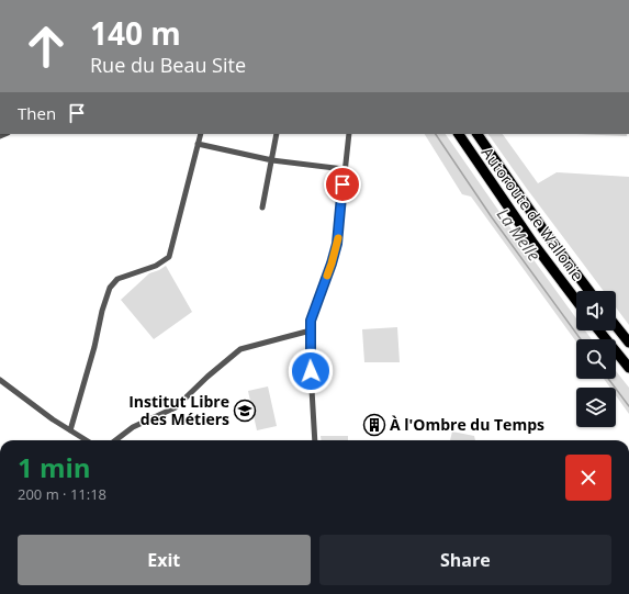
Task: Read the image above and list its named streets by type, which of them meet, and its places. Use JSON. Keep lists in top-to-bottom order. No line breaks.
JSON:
{"streets":{"highway":["Autoroute de Wallonie"]},"water":["La Melle"],"places":{"school or university":["Institut Libre des Métiers"],"building":["À l'Ombre du Temps"]},"page":{"turn":["140 m","Rue du Beau Site"],"then":"Then","heading":["1 min","200 m · 11:18"],"buttons":["Exit","Share"]}}
